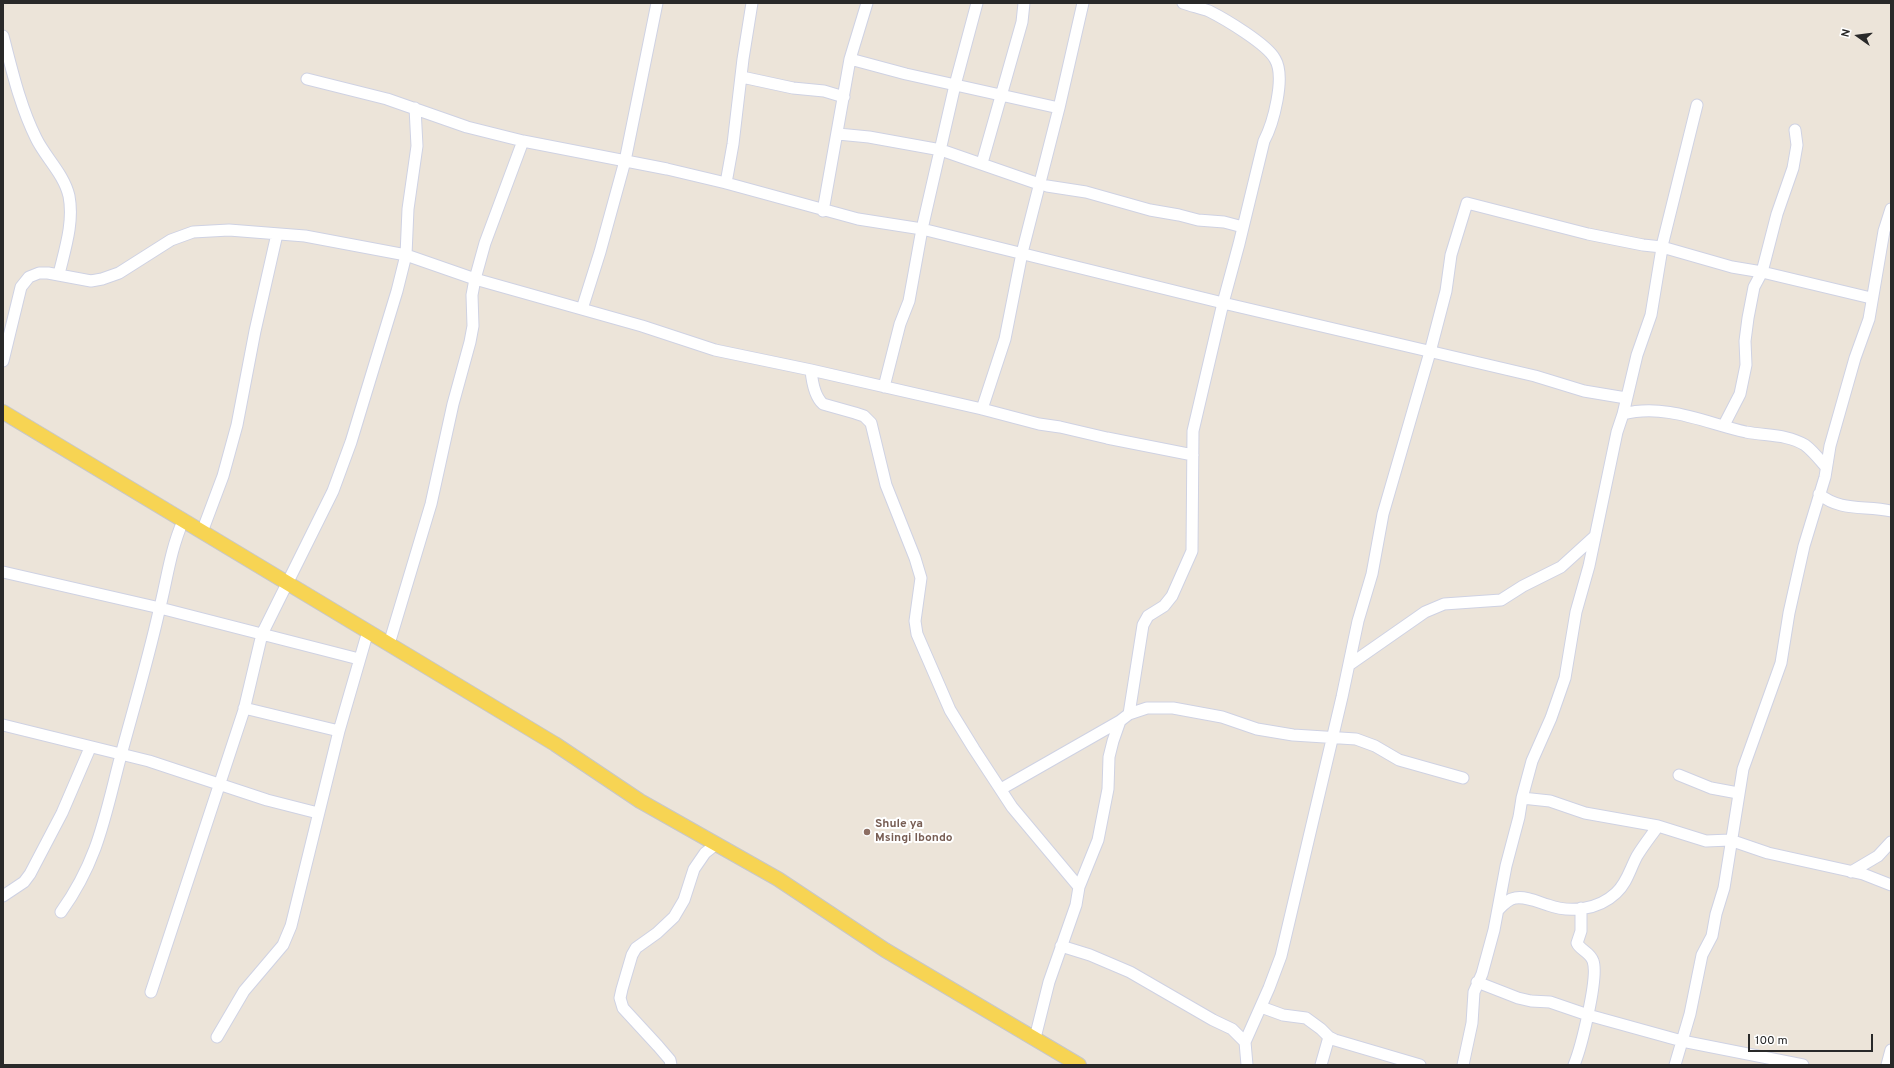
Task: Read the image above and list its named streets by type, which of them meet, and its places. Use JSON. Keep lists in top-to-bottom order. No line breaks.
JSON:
{"places":["Shule ya Msingi Ibondo"],"scale_bar":"100 m","north":"left"}
